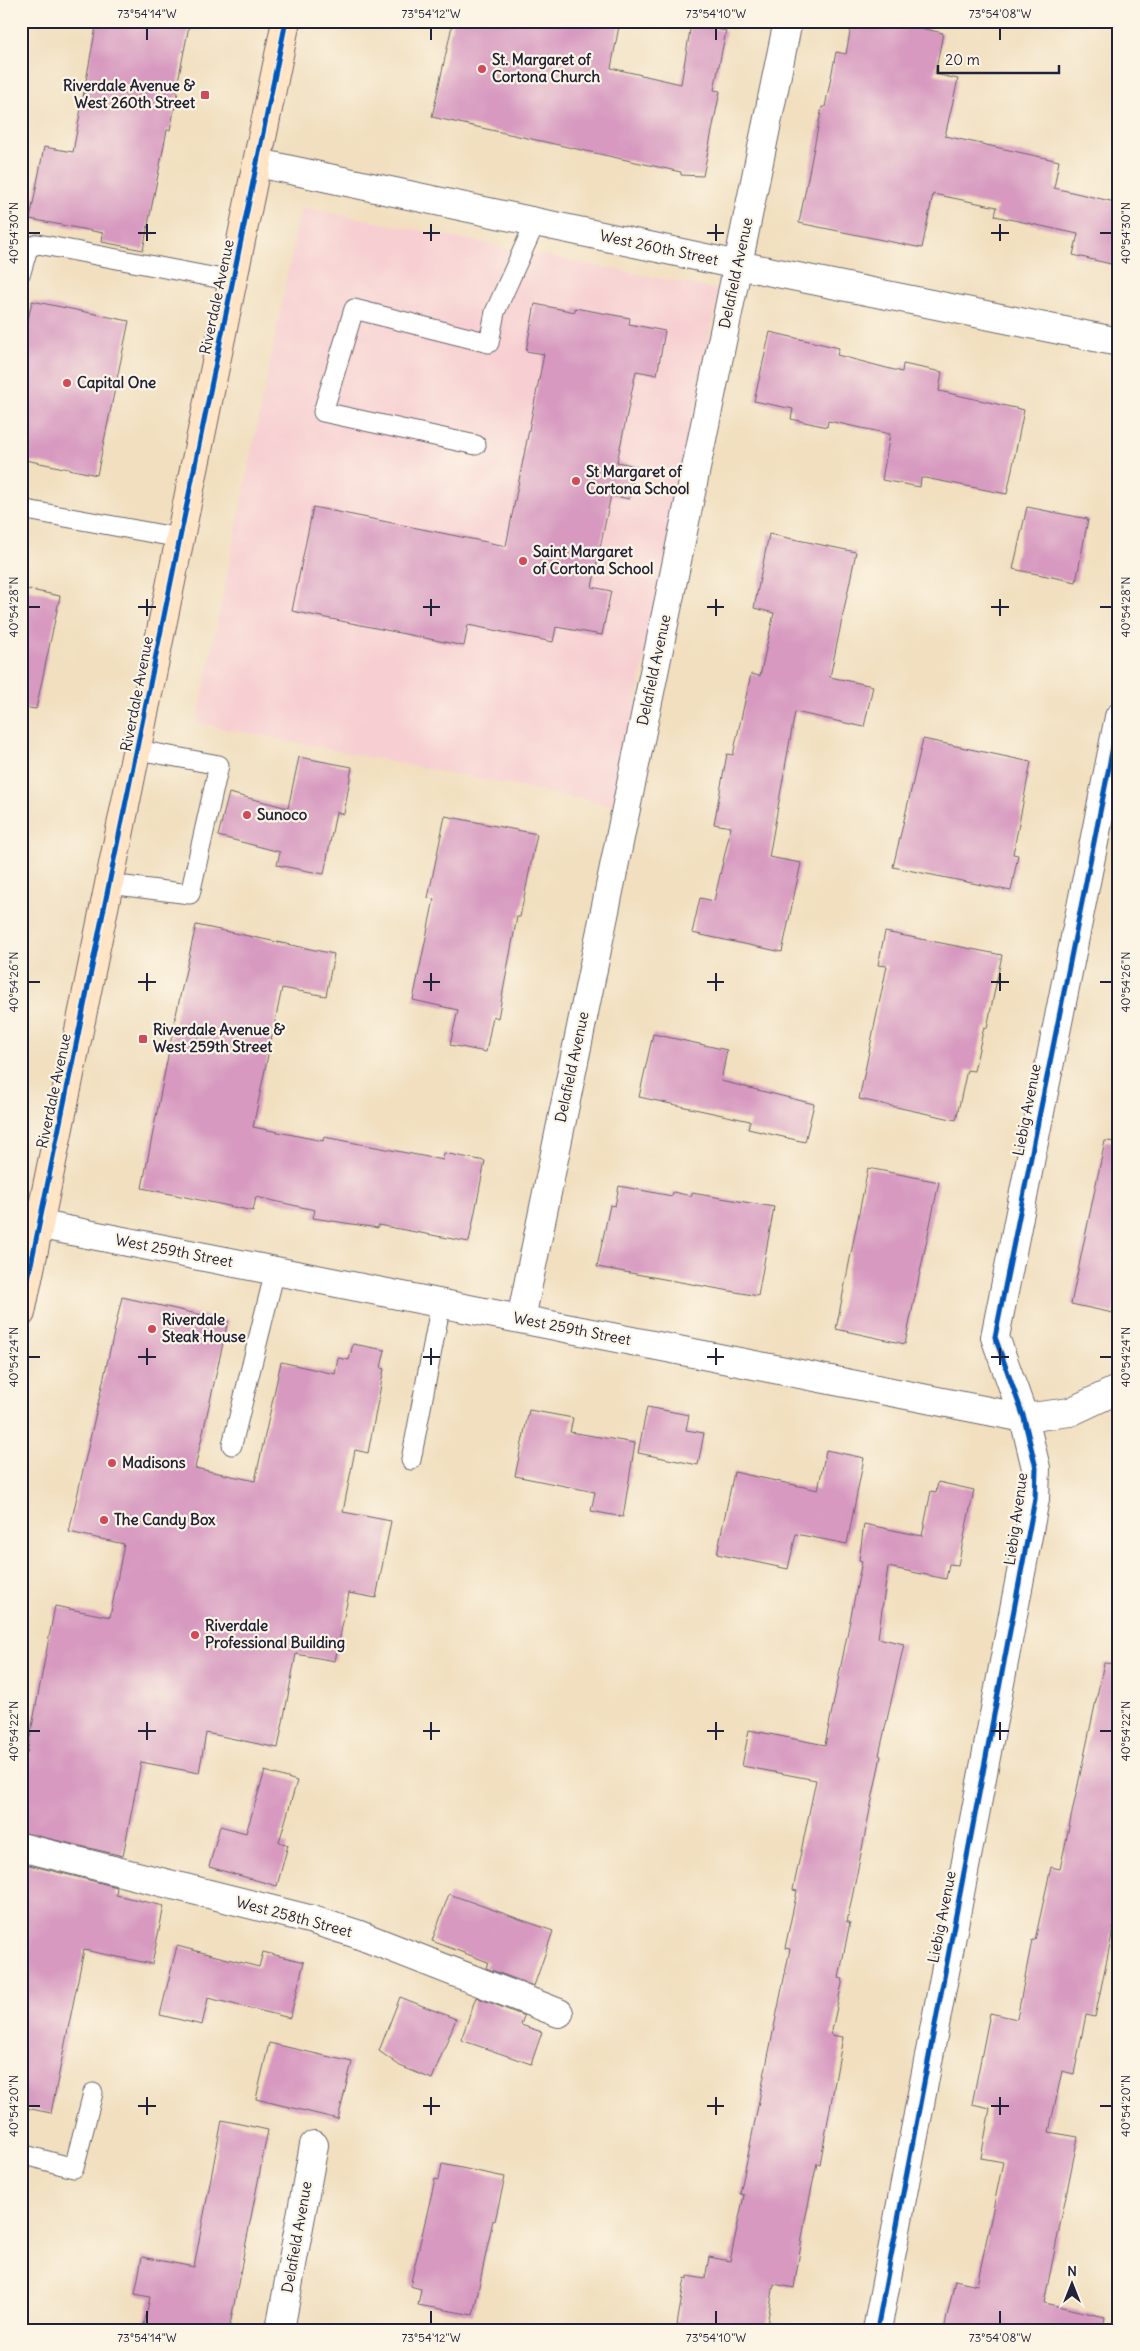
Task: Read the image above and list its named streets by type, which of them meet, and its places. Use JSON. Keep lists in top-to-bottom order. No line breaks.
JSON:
{"streets":{"main road":["Riverdale Avenue"],"street":["West 260th Street","Delafield Avenue","Liebig Avenue","West 259th Street","West 258th Street"]},"crossings":[["West 260th Street","Delafield Avenue"],["West 260th Street","Riverdale Avenue"],["Delafield Avenue","West 259th Street"],["Riverdale Avenue","West 259th Street"],["Liebig Avenue","West 259th Street"]],"places":{"other":["St. Margaret of Cortona Church","Capital One","St Margaret of Cortona School","Saint Margaret of Cortona School","Sunoco","Riverdale Steak House","Madisons","The Candy Box","Riverdale Professional Building"],"transit":["Riverdale Avenue & West 260th Street","Riverdale Avenue & West 259th Street"]},"scale_bar":"20 m","north":"top","coordinates":["73°54'14\"W","73°54'12\"W","73°54'10\"W","73°54'08\"W","40°54'30\"N","40°54'28\"N","40°54'26\"N","40°54'24\"N","40°54'22\"N","40°54'20\"N"]}
